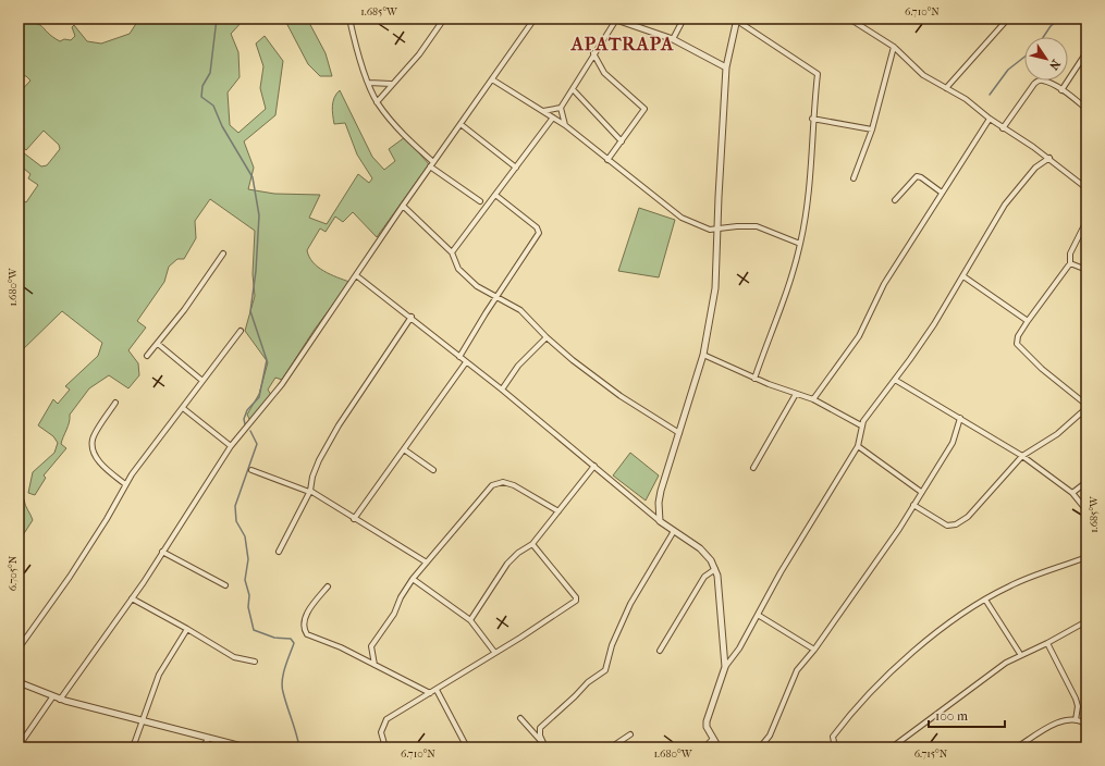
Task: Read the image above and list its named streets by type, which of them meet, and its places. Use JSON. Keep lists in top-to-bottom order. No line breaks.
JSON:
{"districts":["APATRAPA"],"scale_bar":"100 m","north":"bottom right","coordinates":["1.685°W","6.710°N","1.680°W","6.705°N","6.715°N"]}
